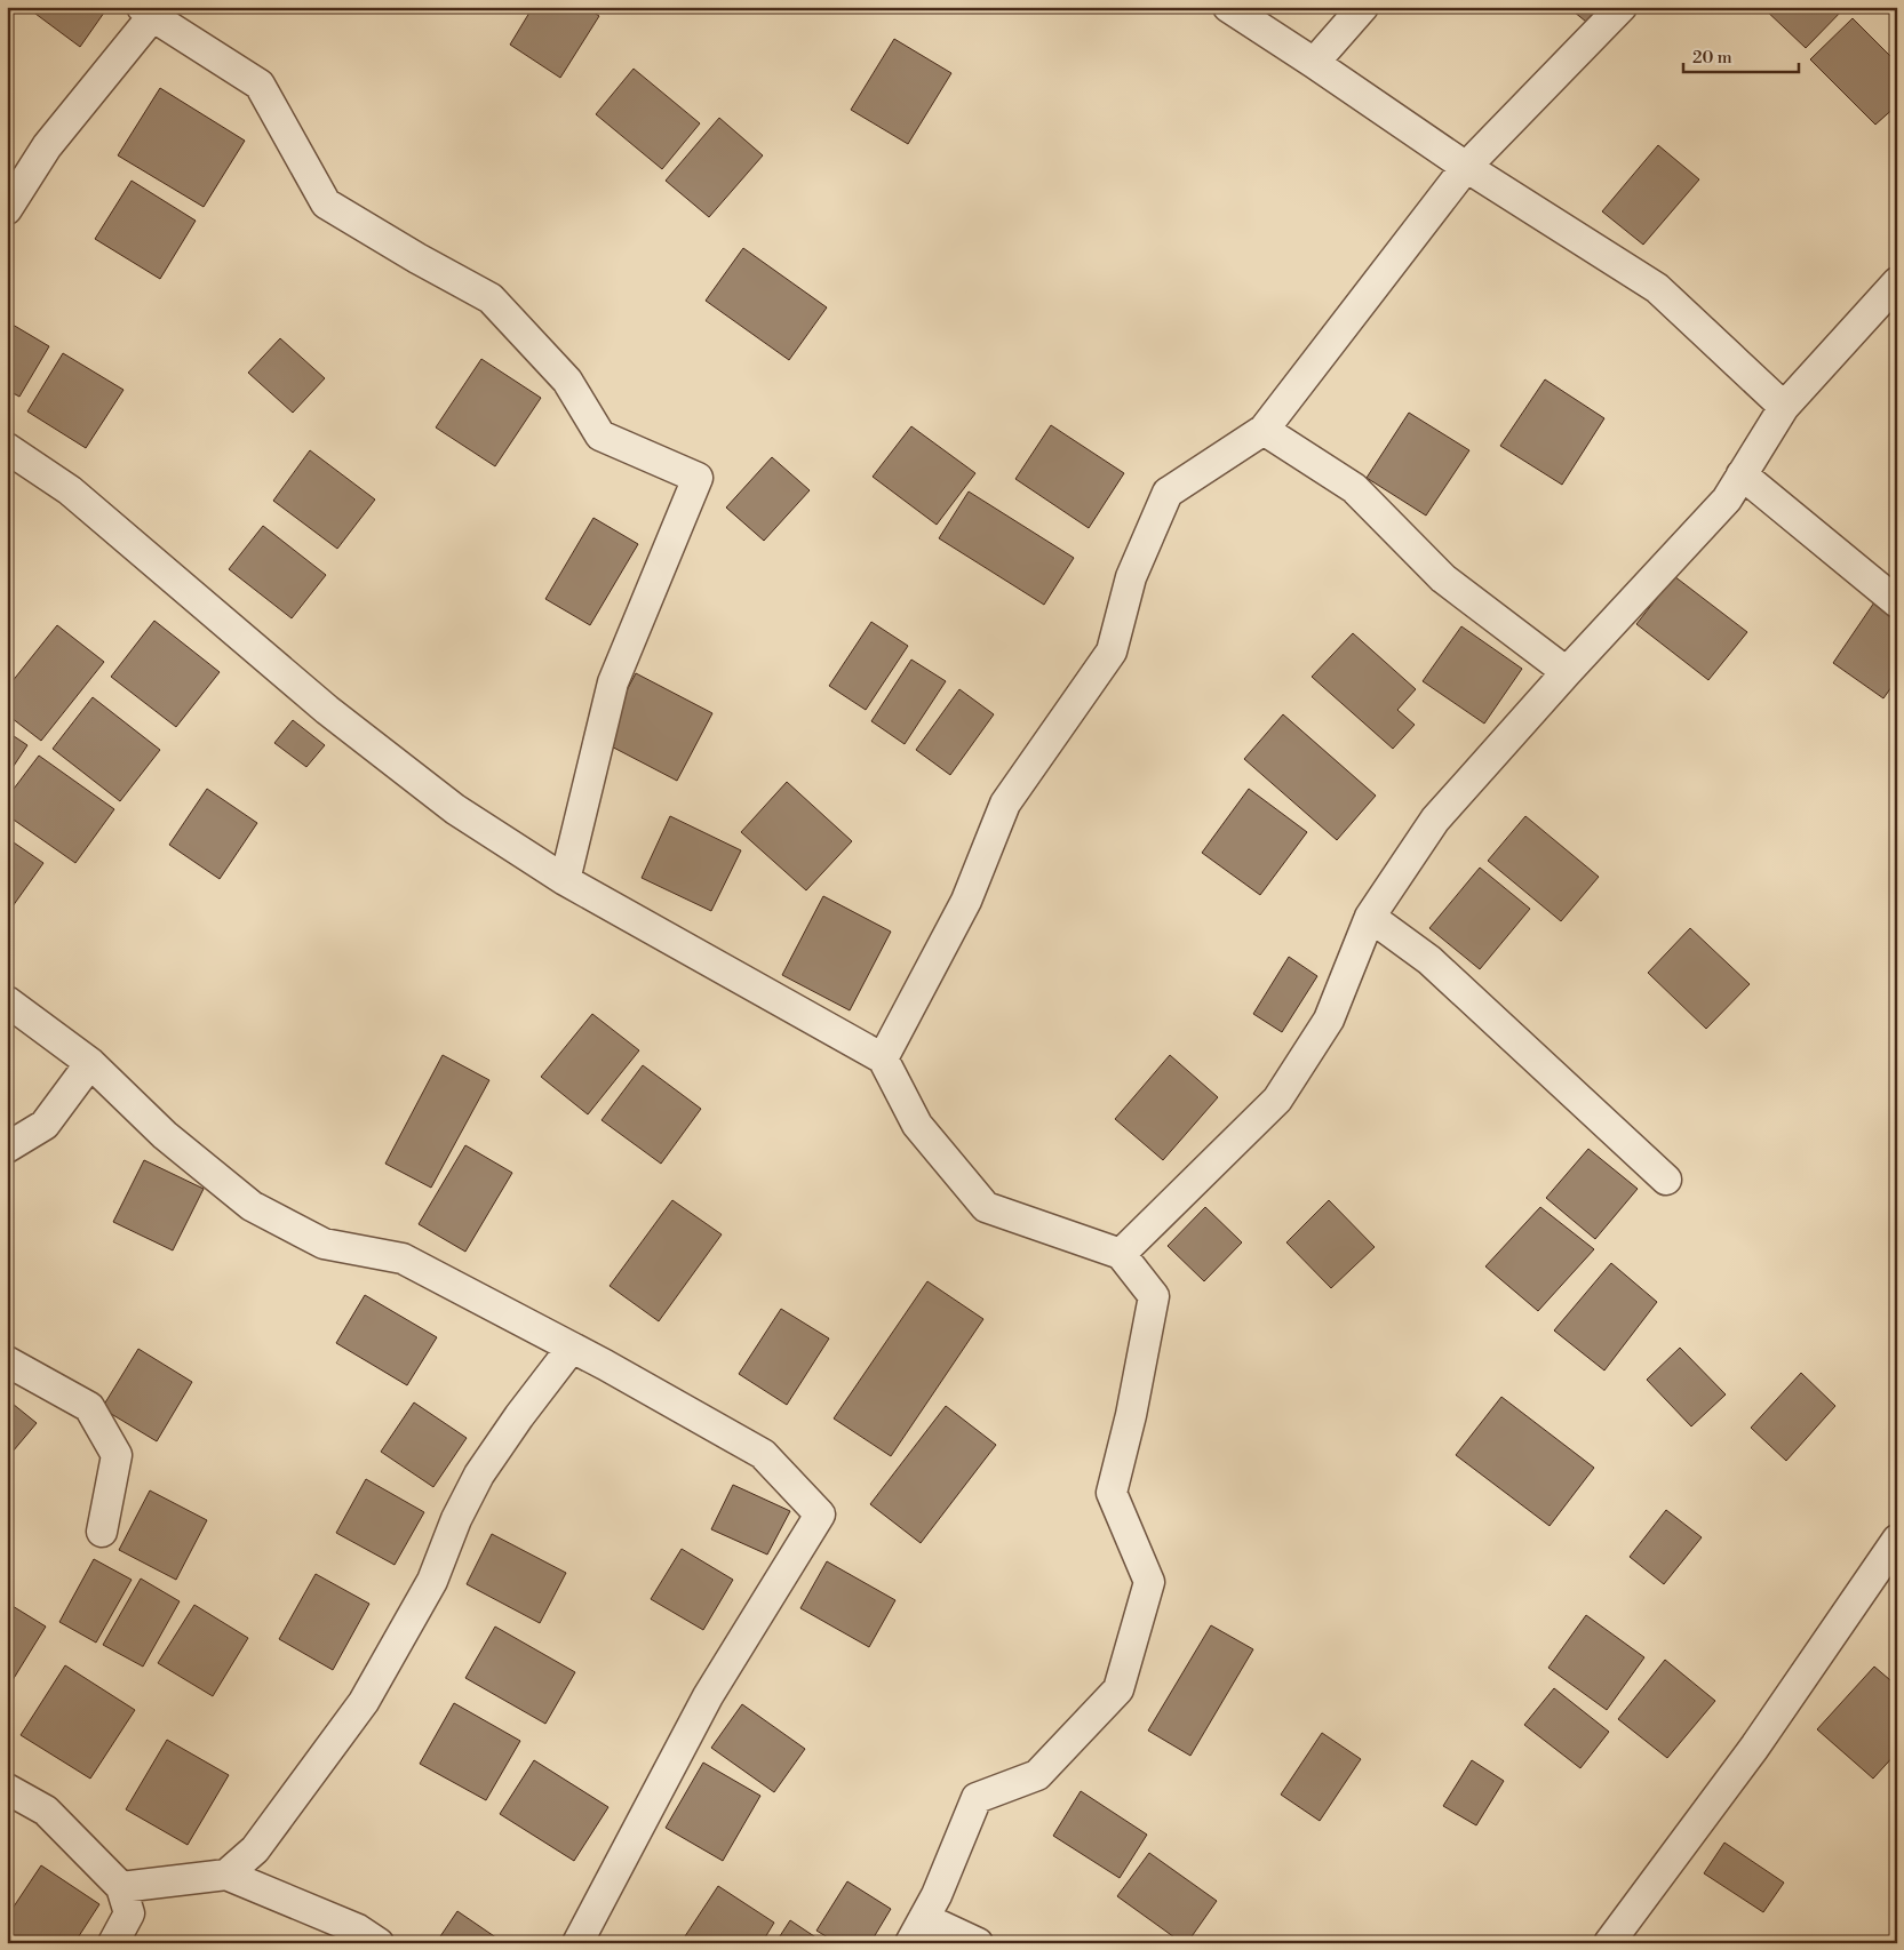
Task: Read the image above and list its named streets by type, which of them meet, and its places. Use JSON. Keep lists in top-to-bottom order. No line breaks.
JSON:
{"scale_bar":"20 m"}
